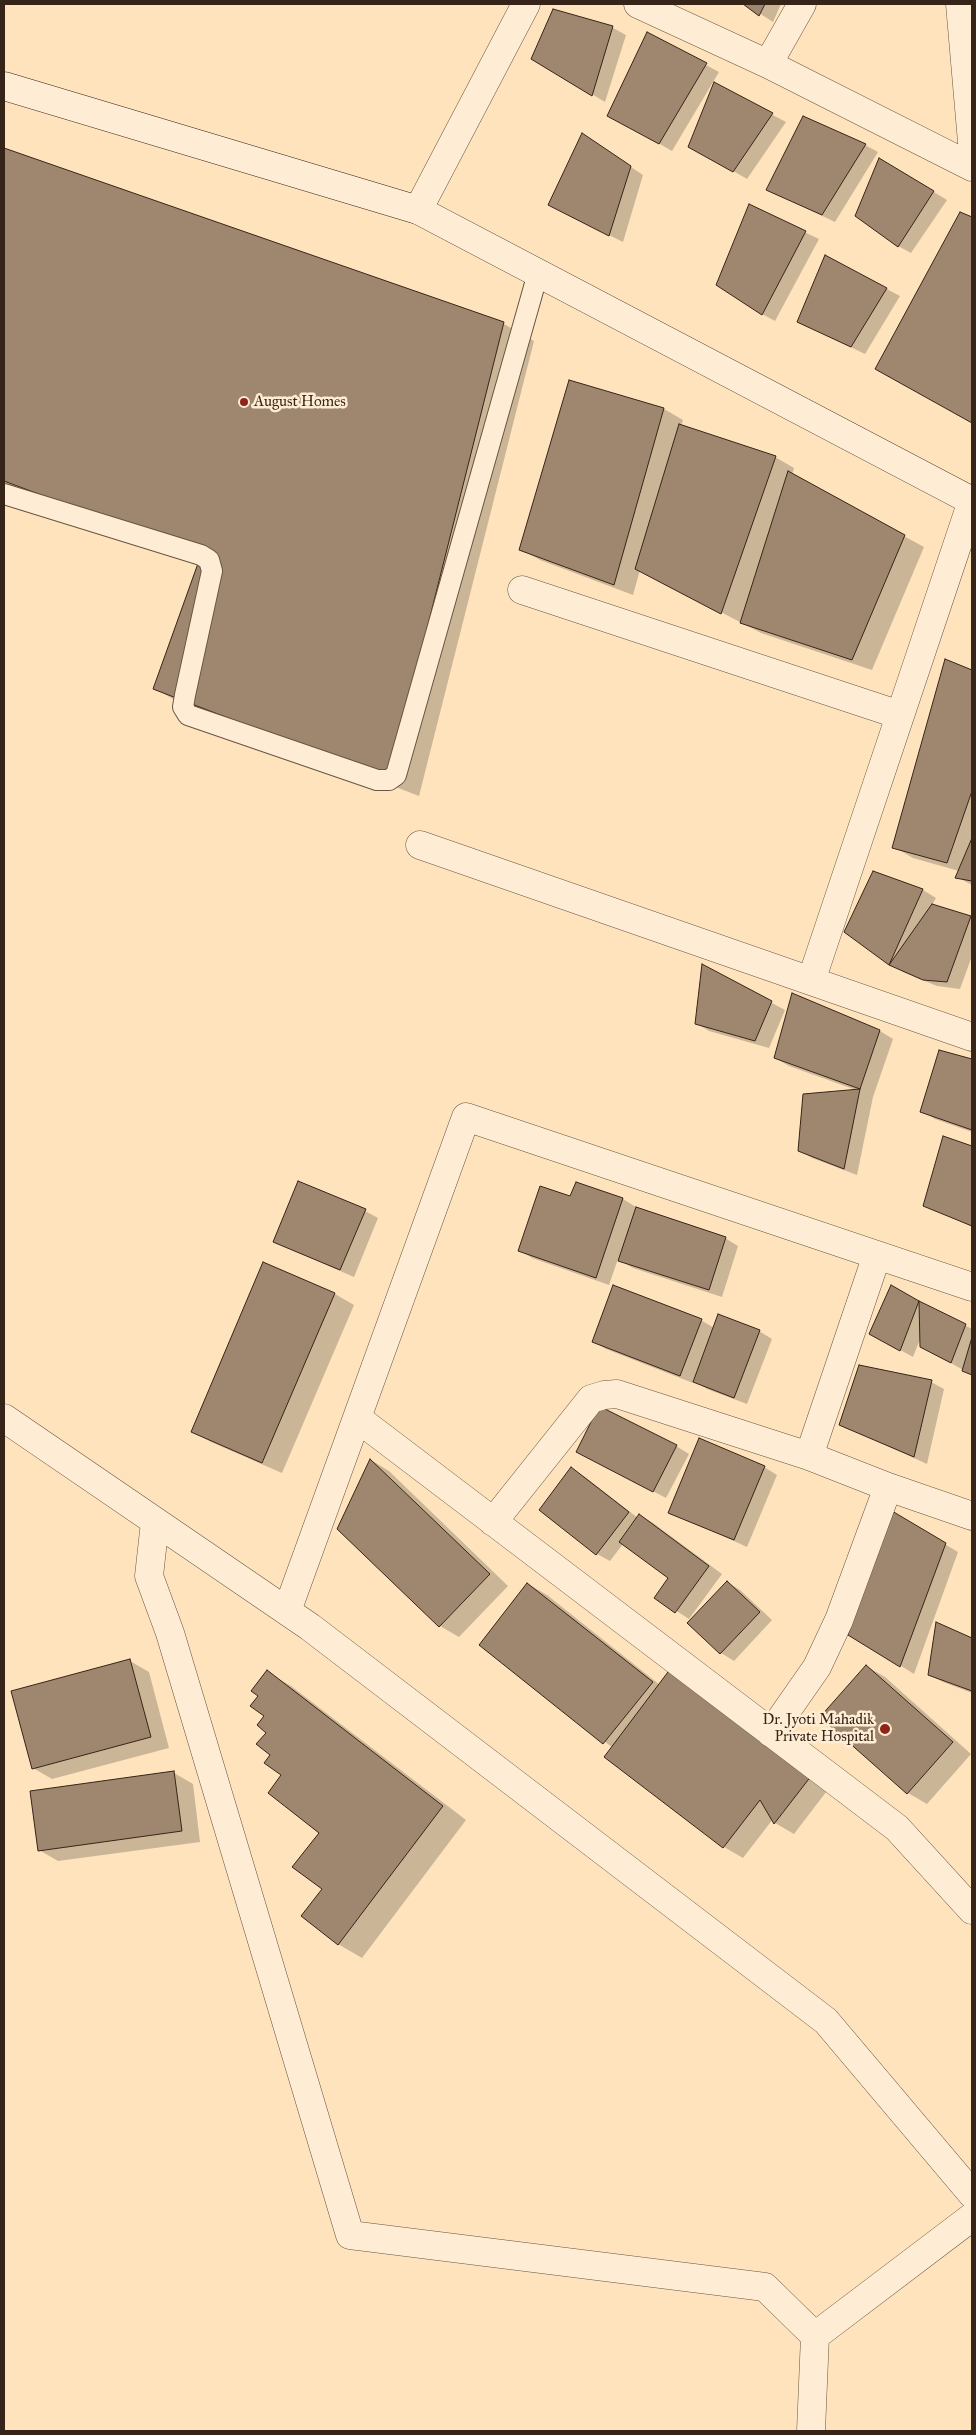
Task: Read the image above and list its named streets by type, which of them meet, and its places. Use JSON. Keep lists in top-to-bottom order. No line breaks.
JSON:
{"places":["August Homes","Dr. Jyoti Mahadik Private Hospital"]}
